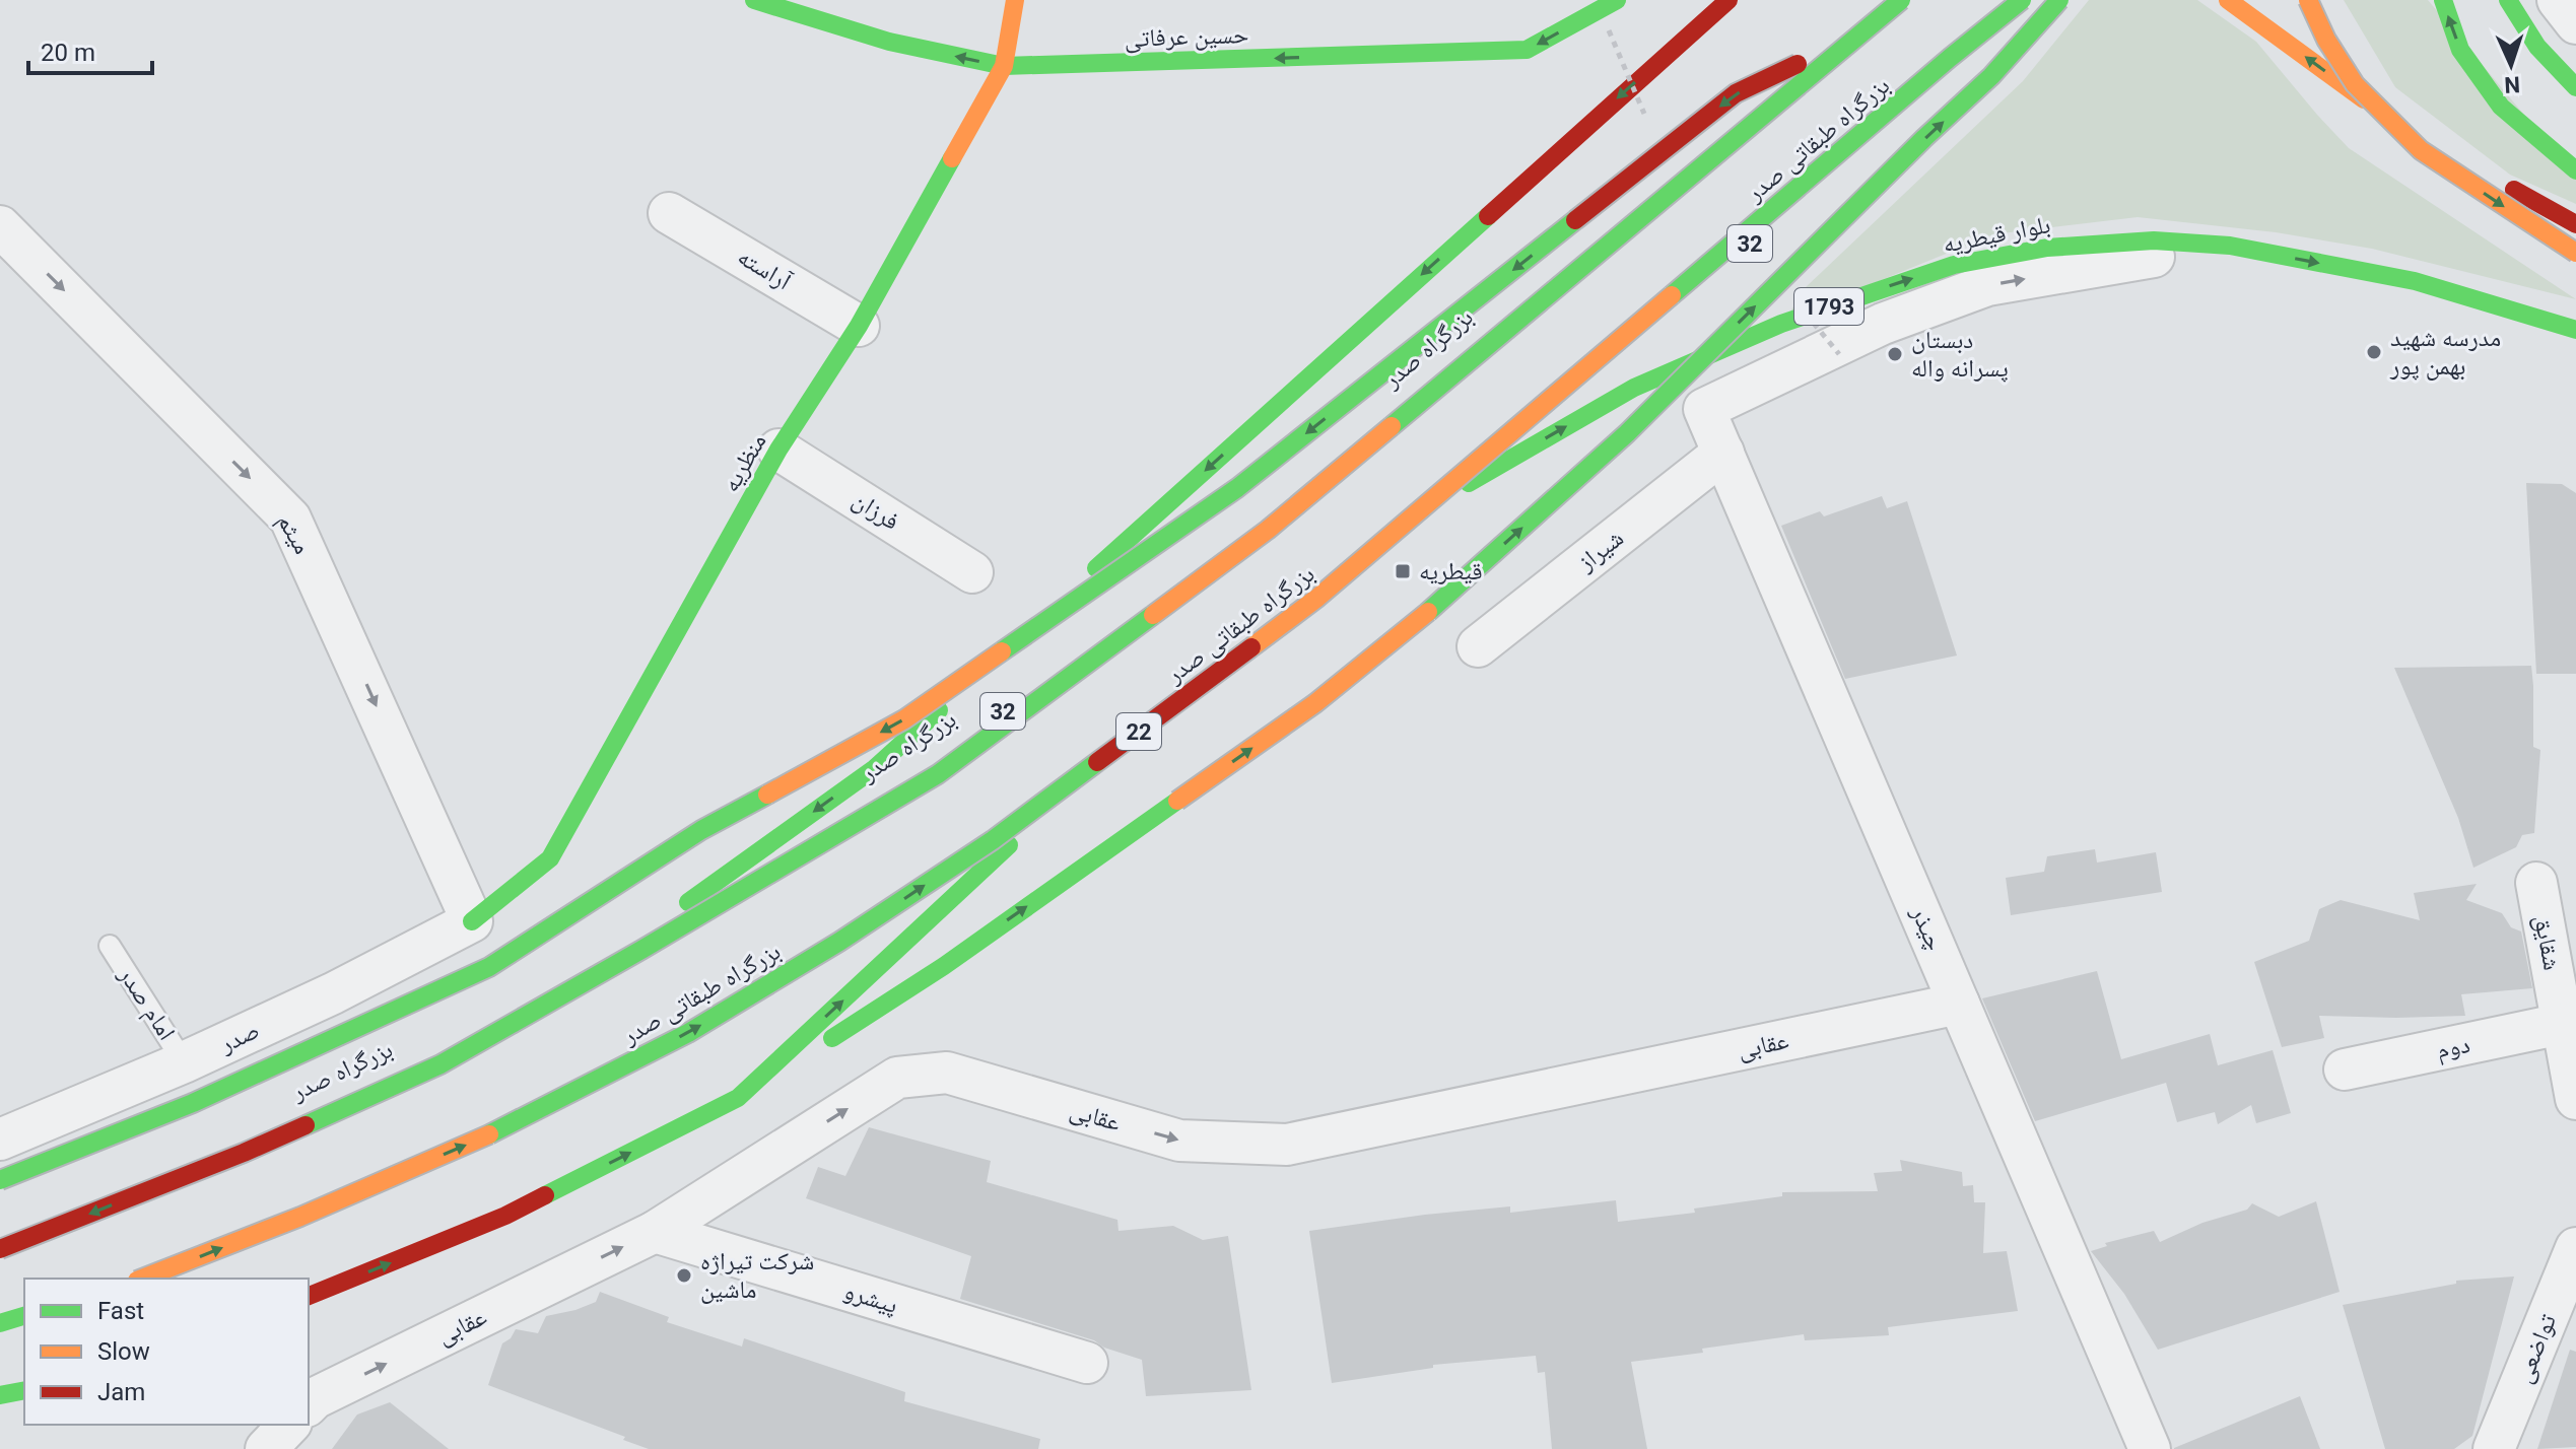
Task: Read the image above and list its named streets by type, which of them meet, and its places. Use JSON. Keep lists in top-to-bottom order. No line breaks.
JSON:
{"streets":{"main road":["حسین عرفاتی","بزرگراه طبقاتی صدر","بلوار قیطریه","32","1793","بزرگراه صدر","منظریه","22"],"street":["آراسته","فرزان","میثم","شیراز","چیذر","شقایق","صدر","عقابی","دوم","پیشرو","تواضعی"],"lane":["امام صدر"]},"crossings":[["حسین عرفاتی","منظریه"],["بلوار قیطریه","32"],["بلوار قیطریه","چیذر"],["آراسته","منظریه"],["منظریه","فرزان"],["منظریه","میثم"],["منظریه","صدر"],["میثم","صدر"],["شیراز","چیذر"],["چیذر","عقابی"],["شقایق","دوم"],["امام صدر","صدر"],["عقابی","پیشرو"]],"one_way":["حسین عرفاتی","بلوار قیطریه","میثم","عقابی"],"places":{"other":["مدرسه شهید بهمن پور","دبستان پسرانه واله","شرکت تیراژه ماشین"],"transit":["قیطریه"]},"legend":["Fast","Slow","Jam"],"scale_bar":"20 m","north":"bottom"}
